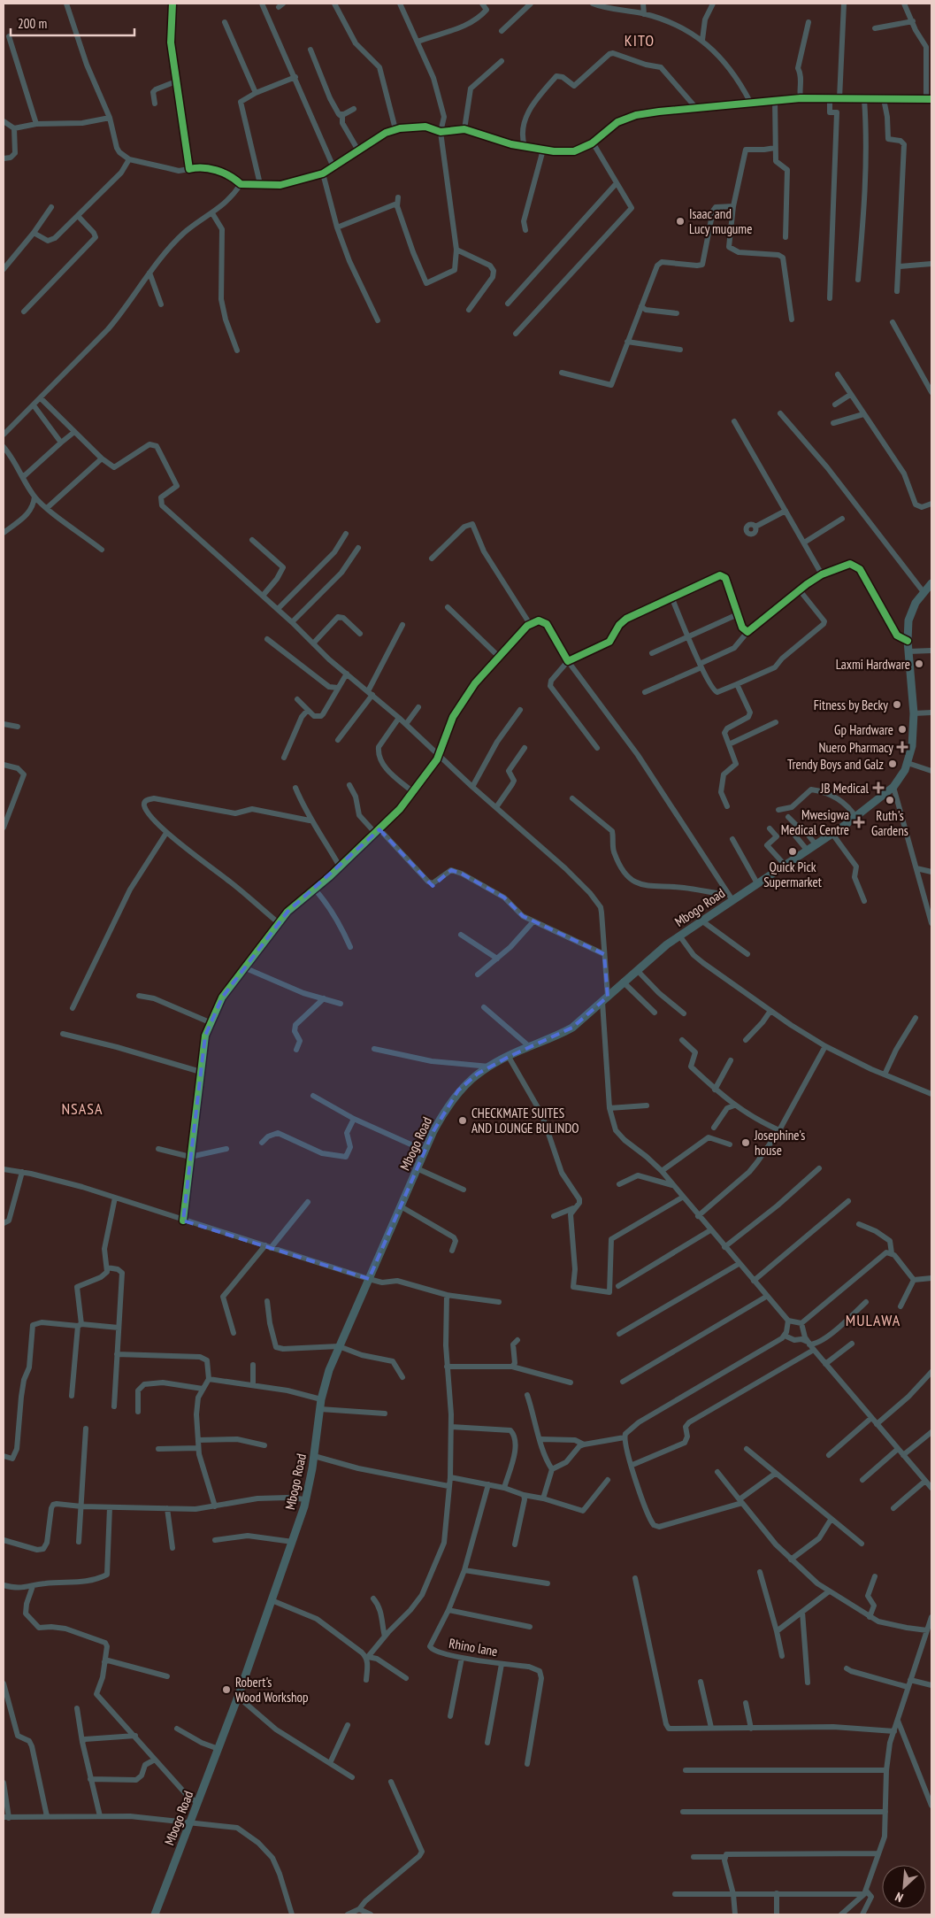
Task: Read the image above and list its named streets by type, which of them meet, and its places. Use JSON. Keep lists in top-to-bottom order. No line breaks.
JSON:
{"streets":{"main road":["Mbogo Road"],"street":["Rhino lane"]},"districts":["KITO","NSASA","MULAWA"],"places":{"other":["Isaac and Lucy mugume","Laxmi Hardware","Fitness by Becky","Gp Hardware","Trendy Boys and Galz","Ruth's Gardens","Quick Pick Supermarket","CHECKMATE SUITES AND LOUNGE BULINDO","Josephine's house","Robert's Wood Workshop"],"health":["Nuero Pharmacy","JB Medical","Mwesigwa Medical Centre"]},"scale_bar":"200 m","north":"bottom left"}
